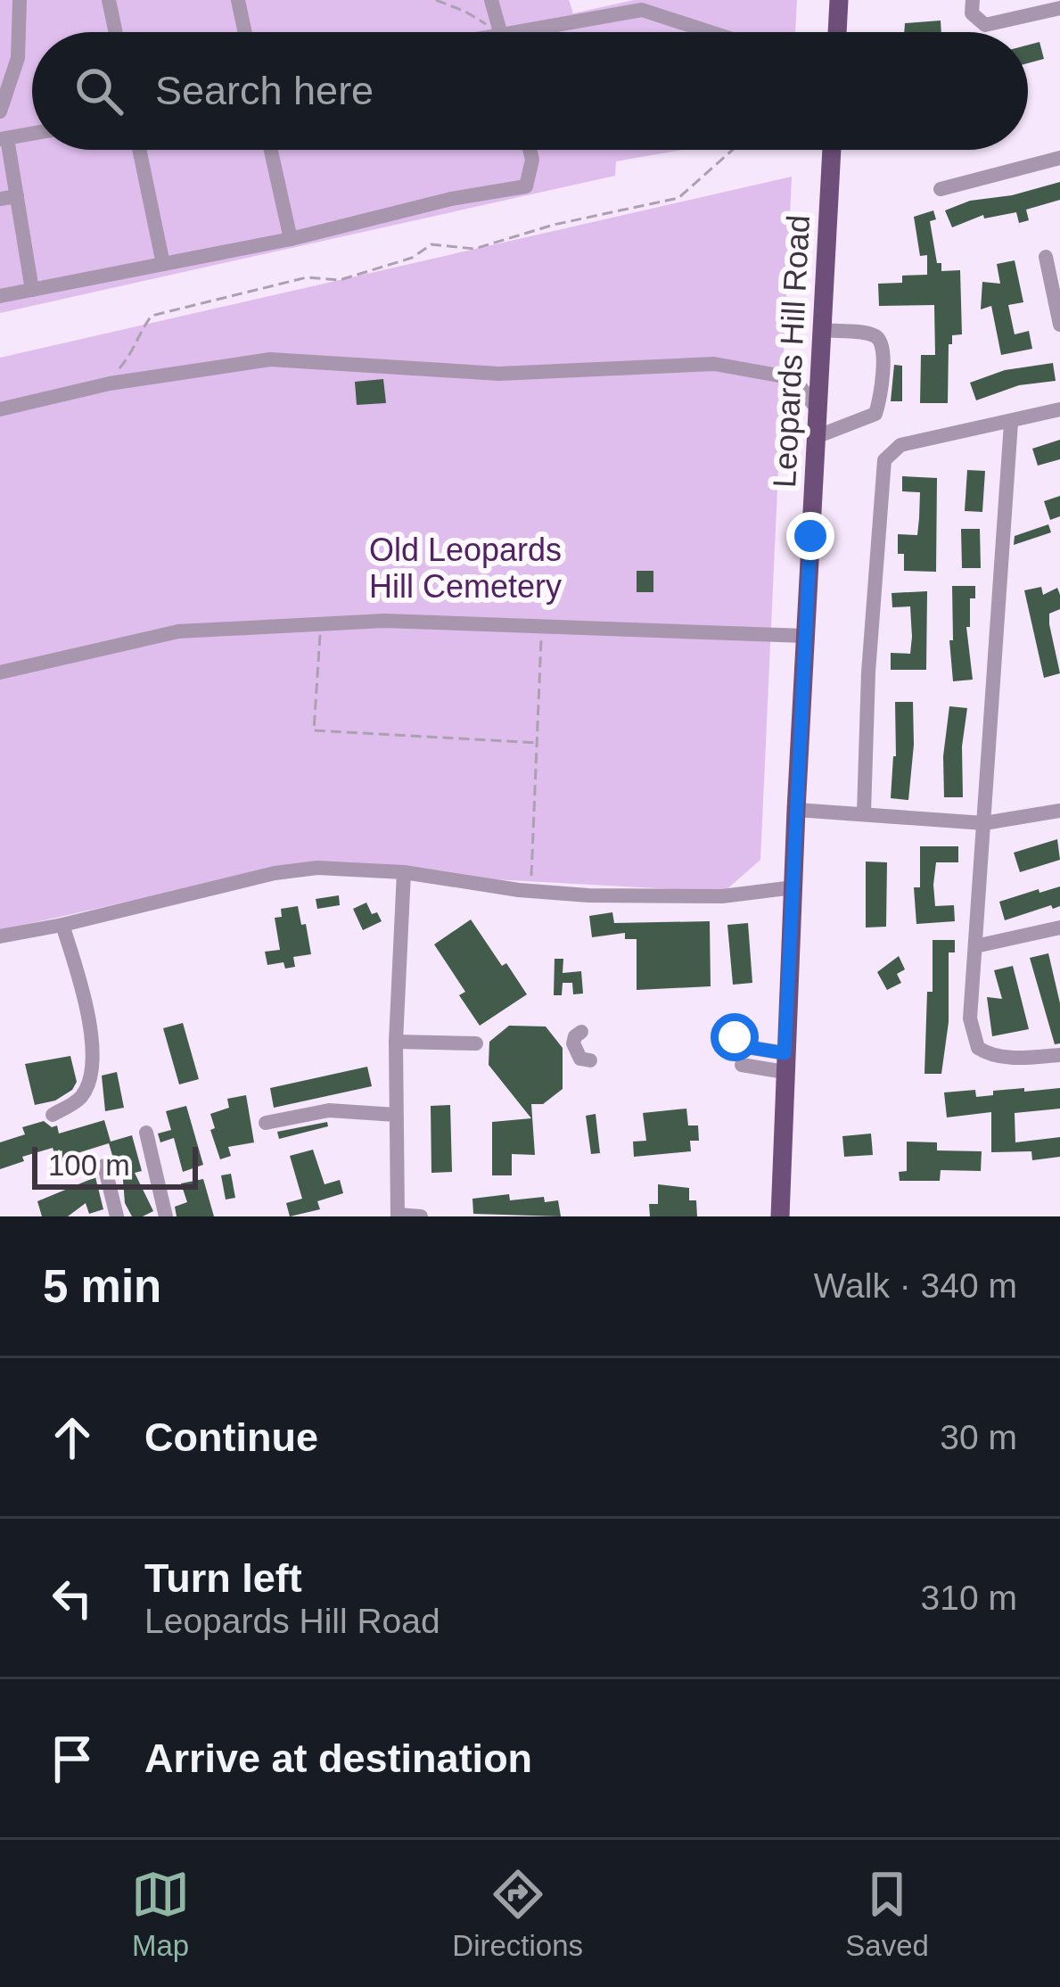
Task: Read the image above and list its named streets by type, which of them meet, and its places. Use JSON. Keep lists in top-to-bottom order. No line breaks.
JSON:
{"streets":{"main road":["Leopards Hill Road"]},"parks":["Old Leopards Hill Cemetery"],"scale_bar":"100 m","page":{"search":"Search here","scale":"100 m","heading":["5 min","Walk · 340 m"],"list":[["Continue","30 m"],["Turn left","Leopards Hill Road","310 m"],"Arrive at destination"],"nav":["Map","Directions","Saved"]}}
